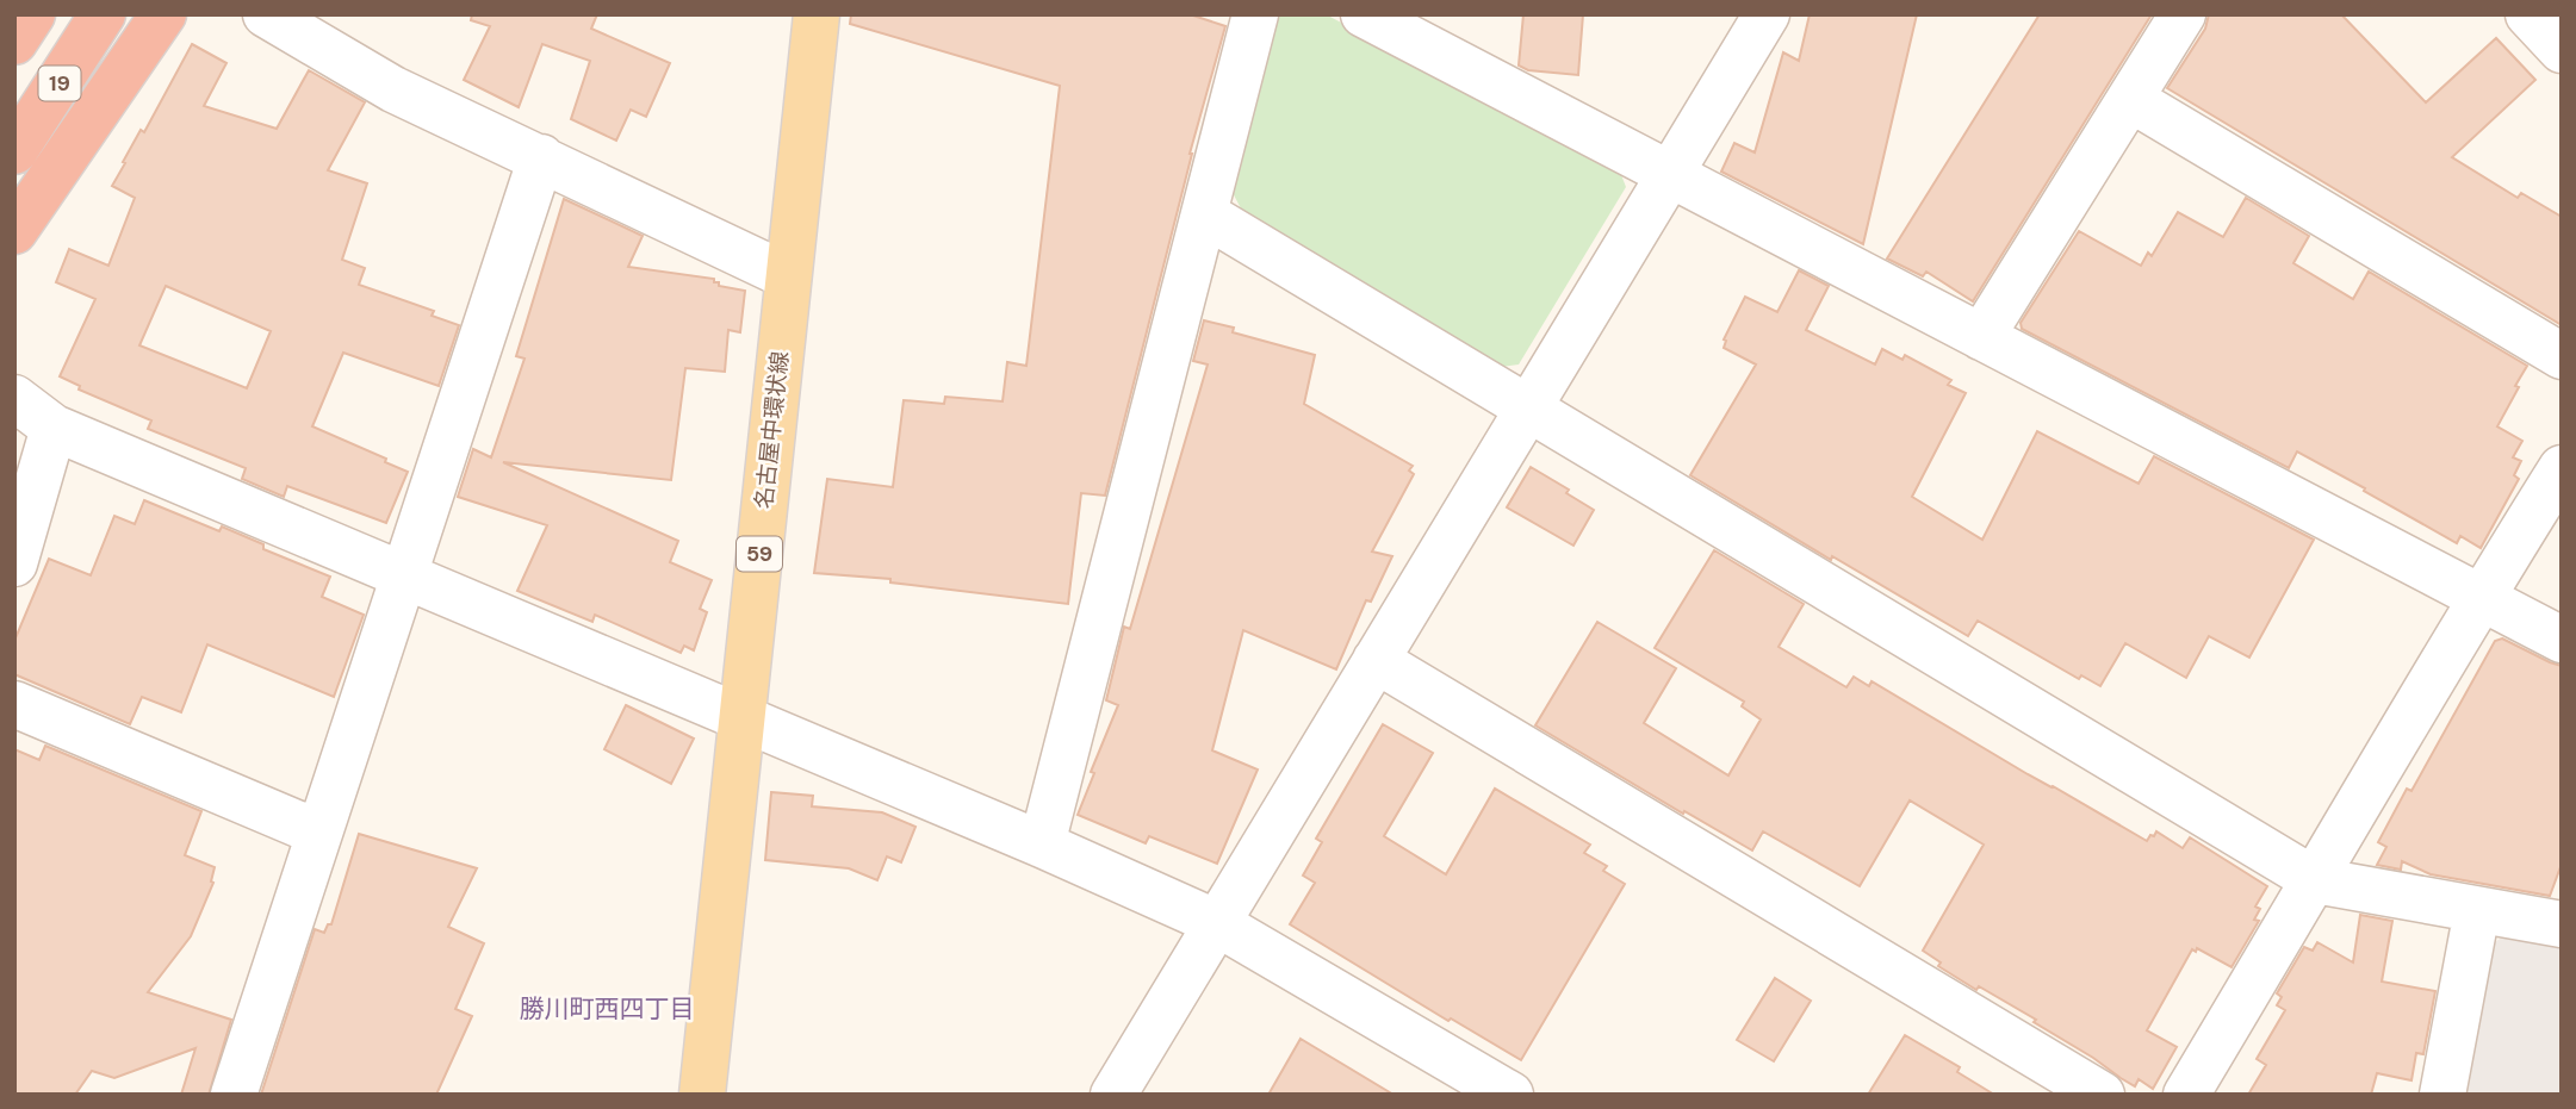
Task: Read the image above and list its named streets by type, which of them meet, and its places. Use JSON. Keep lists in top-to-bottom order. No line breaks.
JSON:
{"streets":{"highway":["19"],"main road":["名古屋中環状線","59"]},"districts":["勝川町西四丁目"]}
